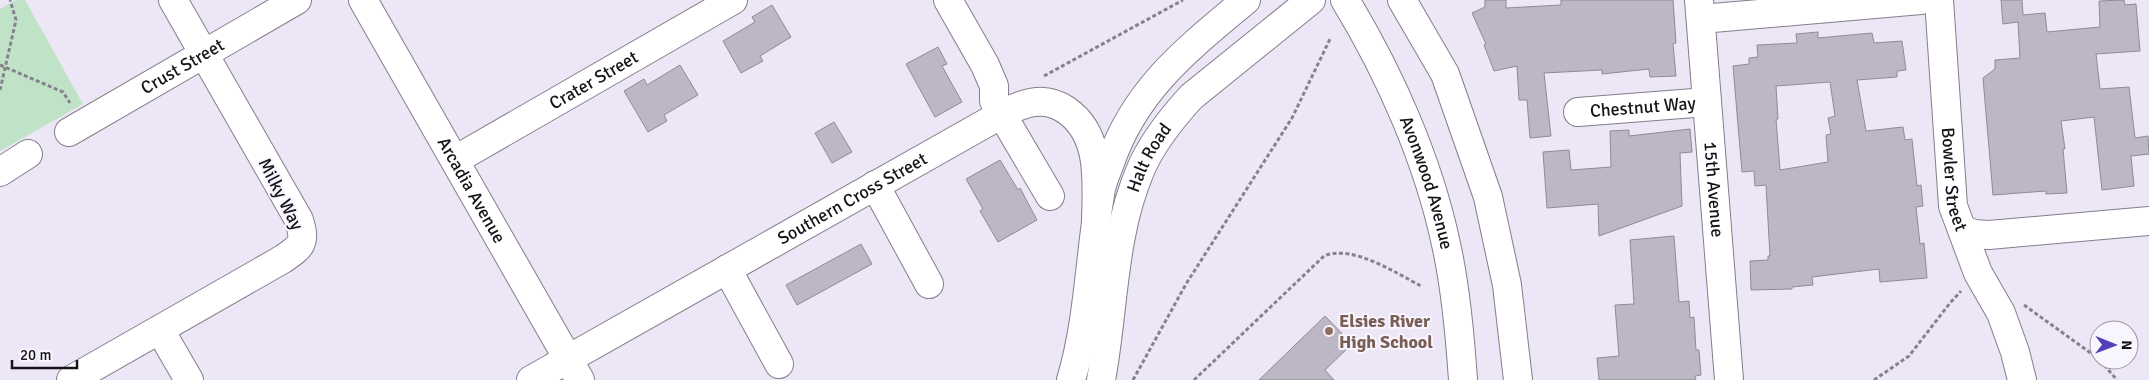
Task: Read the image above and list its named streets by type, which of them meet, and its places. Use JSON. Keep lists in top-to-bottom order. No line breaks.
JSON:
{"streets":{"street":["Crust Street","Crater Street","Chestnut Way","Halt Road","Bowler Street","Avonwood Avenue","Arcadia Avenue","15th Avenue","Milky Way","Southern Cross Street"]},"crossings":[["Crust Street","Milky Way"],["Crater Street","Arcadia Avenue"],["Chestnut Way","15th Avenue"],["Halt Road","Southern Cross Street"],["Arcadia Avenue","Southern Cross Street"]],"places":["Elsies River High School"],"scale_bar":"20 m","north":"right"}
